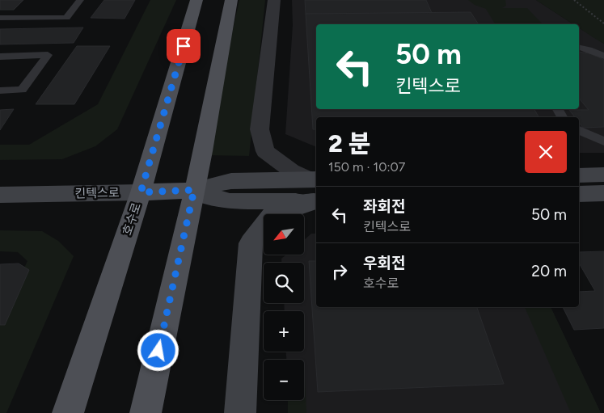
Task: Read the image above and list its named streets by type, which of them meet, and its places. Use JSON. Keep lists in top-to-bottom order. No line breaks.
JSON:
{"streets":{"main road":["킨텍스로","호수로"]},"crossings":[["킨텍스로","호수로"]],"north":"bottom left","page":{"turn":["50 m","킨텍스로"],"heading":["2 분","150 m · 10:07"],"list":[{"name":"좌회전","note":"킨텍스로","value":"50 m"},{"name":"우회전","note":"호수로","value":"20 m"}],"map_buttons":["+","−"]}}
